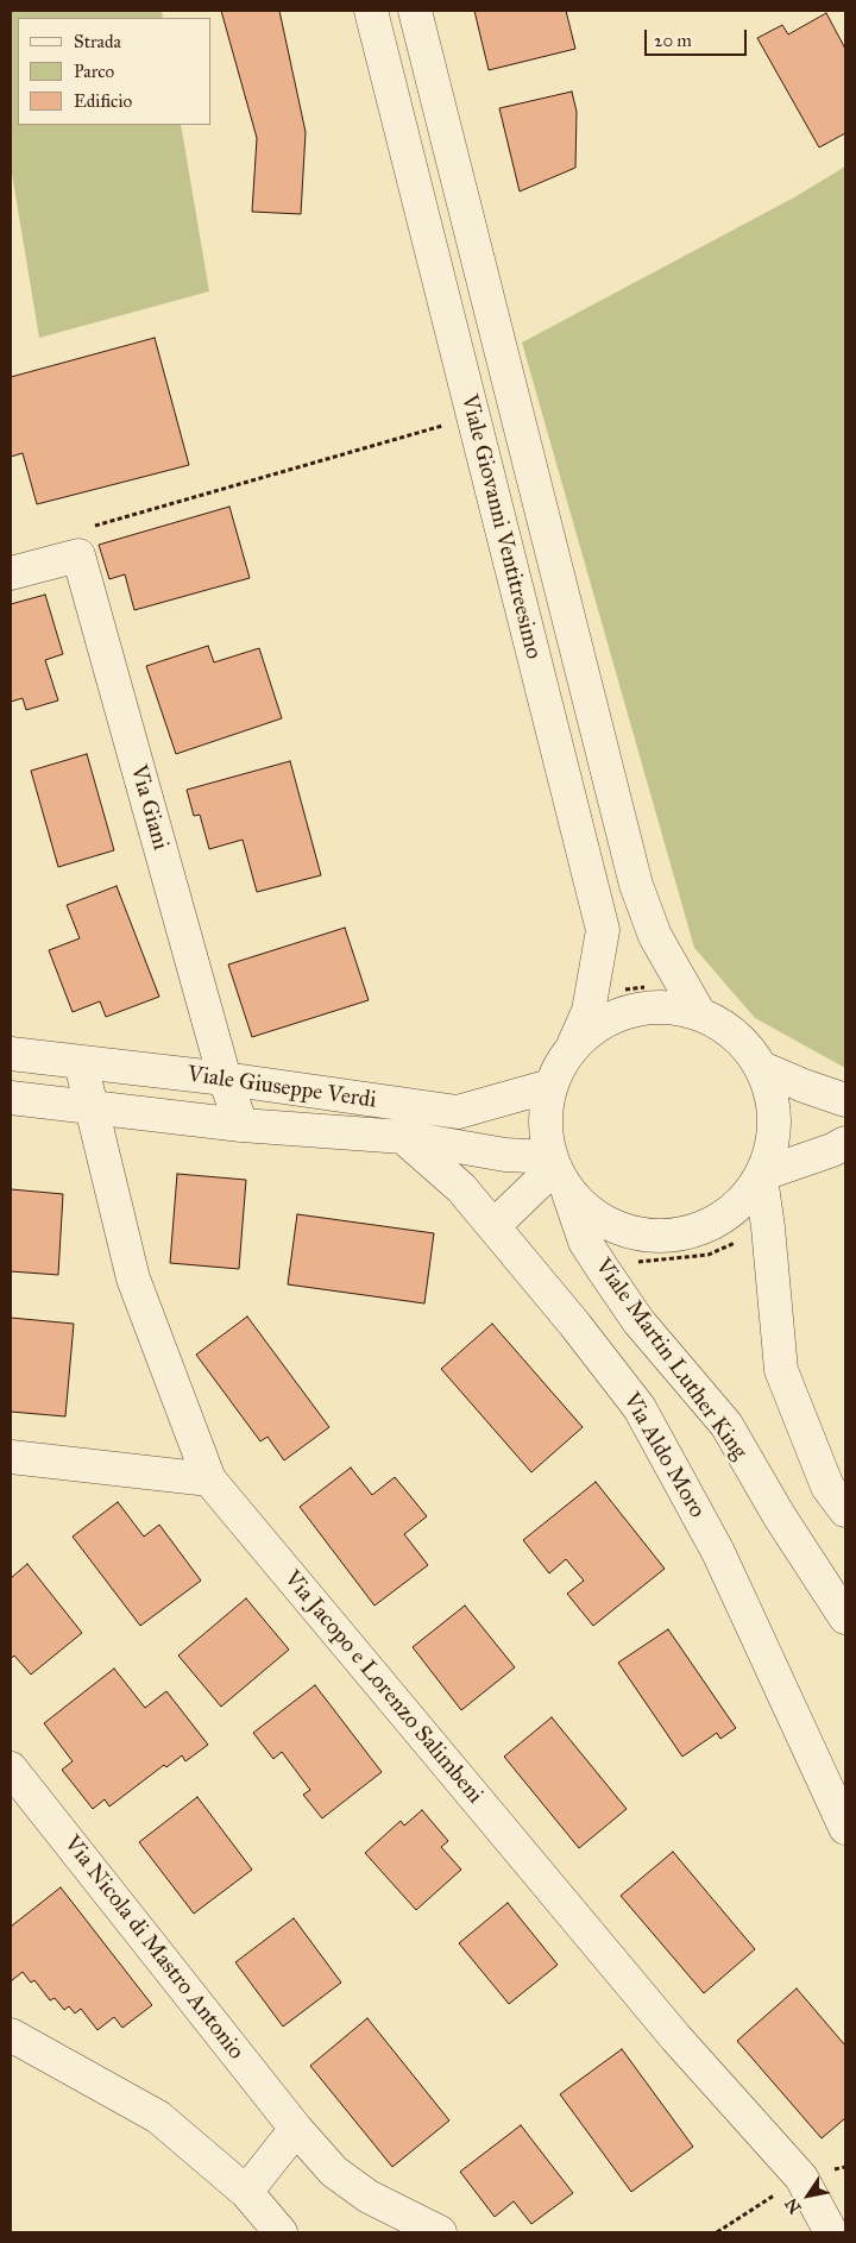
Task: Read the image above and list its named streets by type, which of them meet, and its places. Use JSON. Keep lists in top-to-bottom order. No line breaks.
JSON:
{"streets":{"street":["Viale Giovanni Ventitreesimo","Via Giani","Viale Giuseppe Verdi","Viale Martin Luther King","Via Aldo Moro","Via Jacopo e Lorenzo Salimbeni","Via Nicola di Mastro Antonio"]},"crossings":[["Via Giani","Viale Giuseppe Verdi"],["Viale Giuseppe Verdi","Viale Martin Luther King"],["Viale Giuseppe Verdi","Via Aldo Moro"],["Viale Giuseppe Verdi","Via Jacopo e Lorenzo Salimbeni"]],"legend":["Strada","Parco","Edificio"],"scale_bar":"20 m","north":"bottom left"}
